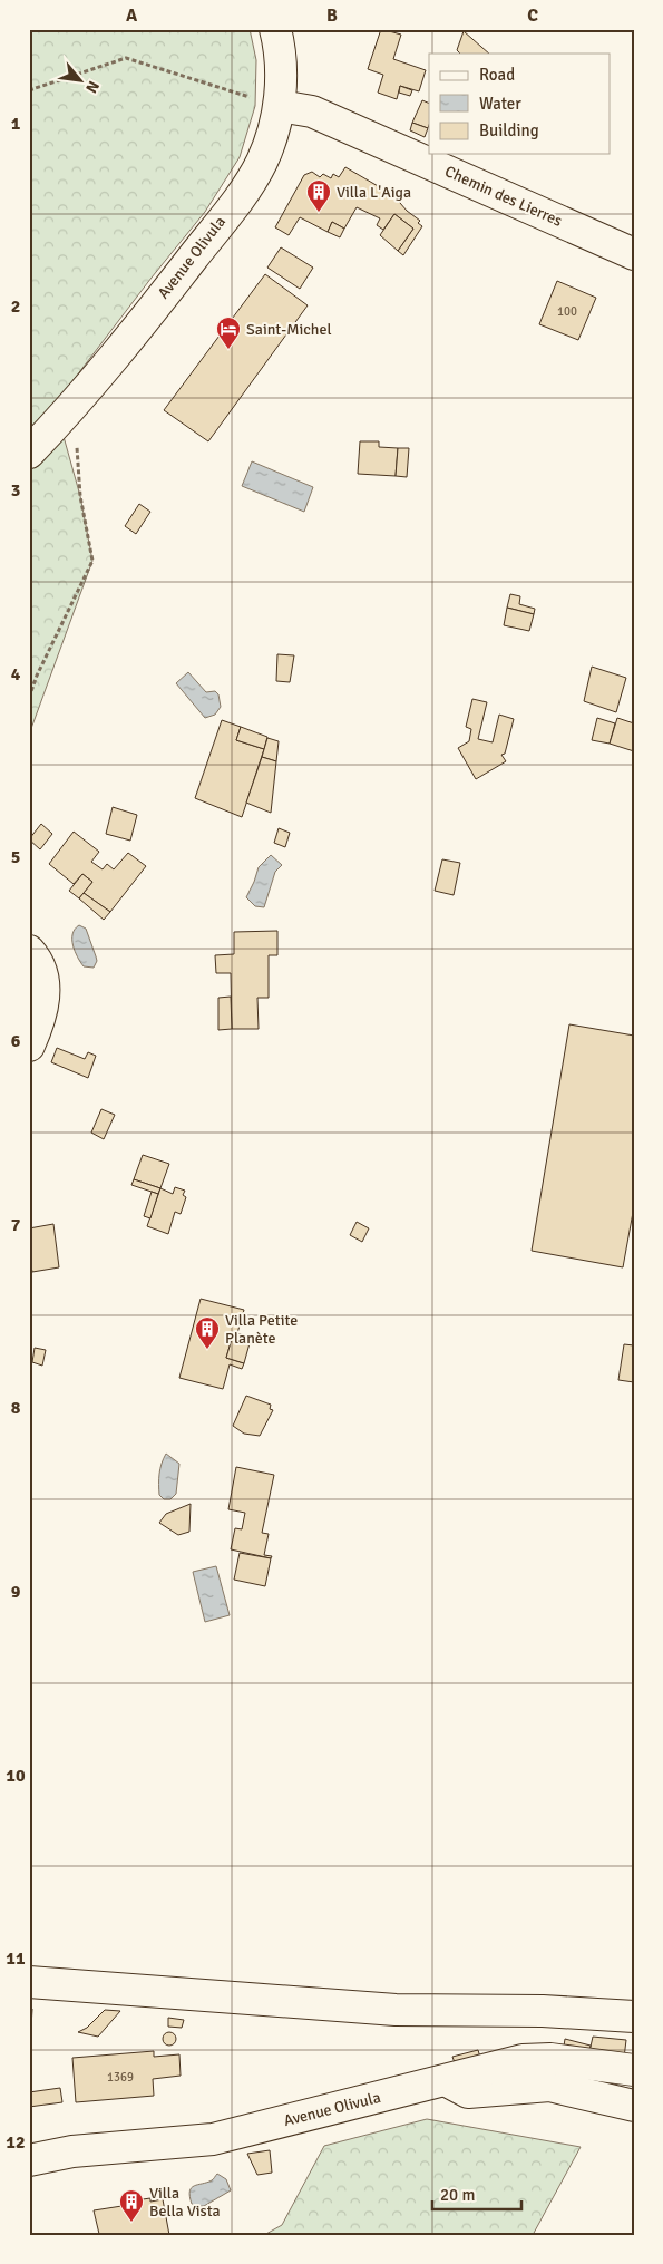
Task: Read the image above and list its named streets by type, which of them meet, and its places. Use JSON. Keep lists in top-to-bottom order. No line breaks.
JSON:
{"streets":{"street":["Chemin des Lierres","Avenue Olivula"]},"crossings":[["Chemin des Lierres","Avenue Olivula"]],"places":{"building":["Villa L'Aiga","Villa Petite Planète","Villa Bella Vista"],"hotel":["Saint-Michel"]},"house_numbers":["100","1369"],"legend":["Road","Water","Building"],"scale_bar":"20 m","north":"bottom right","grid":{"columns":["A","B","C"],"rows":["1","2","3","4","5","6","7","8","9","10","11","12"]}}
